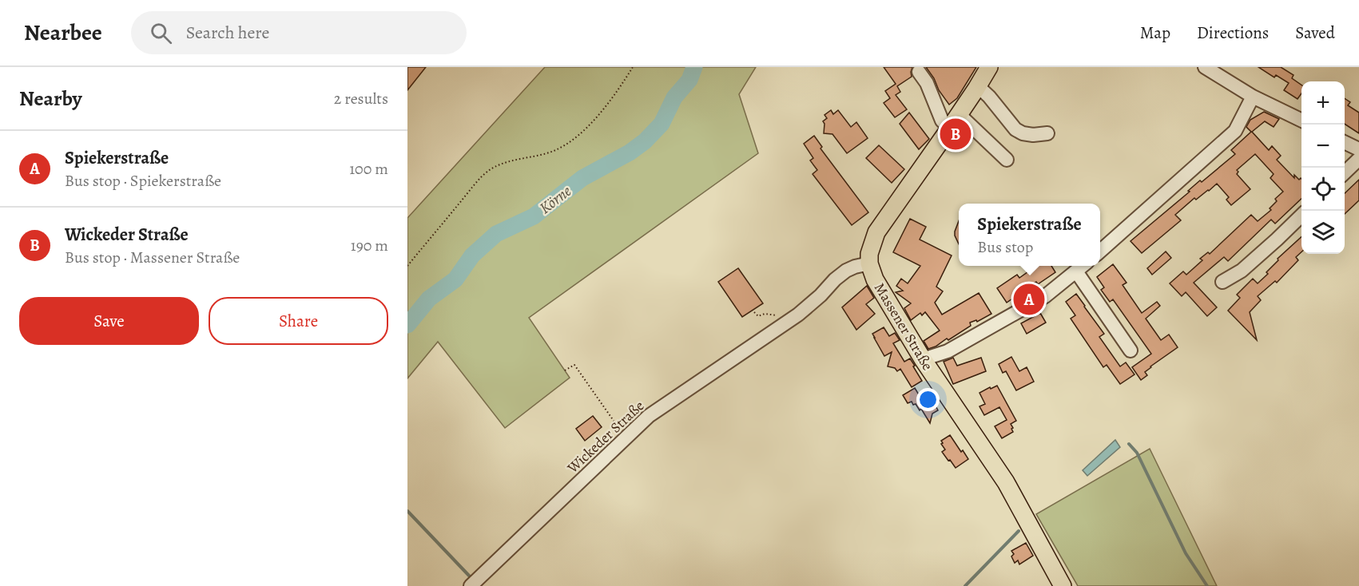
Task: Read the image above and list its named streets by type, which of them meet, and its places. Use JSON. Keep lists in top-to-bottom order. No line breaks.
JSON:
{"streets":{"main road":["Massener Straße"],"street":["Wickeder Straße"]},"crossings":[["Massener Straße","Wickeder Straße"]],"water":["Körne"],"page":{"header":"Nearbee","search":"Search here","nav":["Map","Directions","Saved"],"heading":["Nearby","2 results"],"map_buttons":["+","−"],"pins":["B","A"],"list":[{"mark":"A","name":"Spiekerstraße","note":"Bus stop · Spiekerstraße","value":"100 m"},{"mark":"B","name":"Wickeder Straße","note":"Bus stop · Massener Straße","value":"190 m"}],"popup":["Spiekerstraße","Bus stop"],"buttons":["Save","Share"]}}
